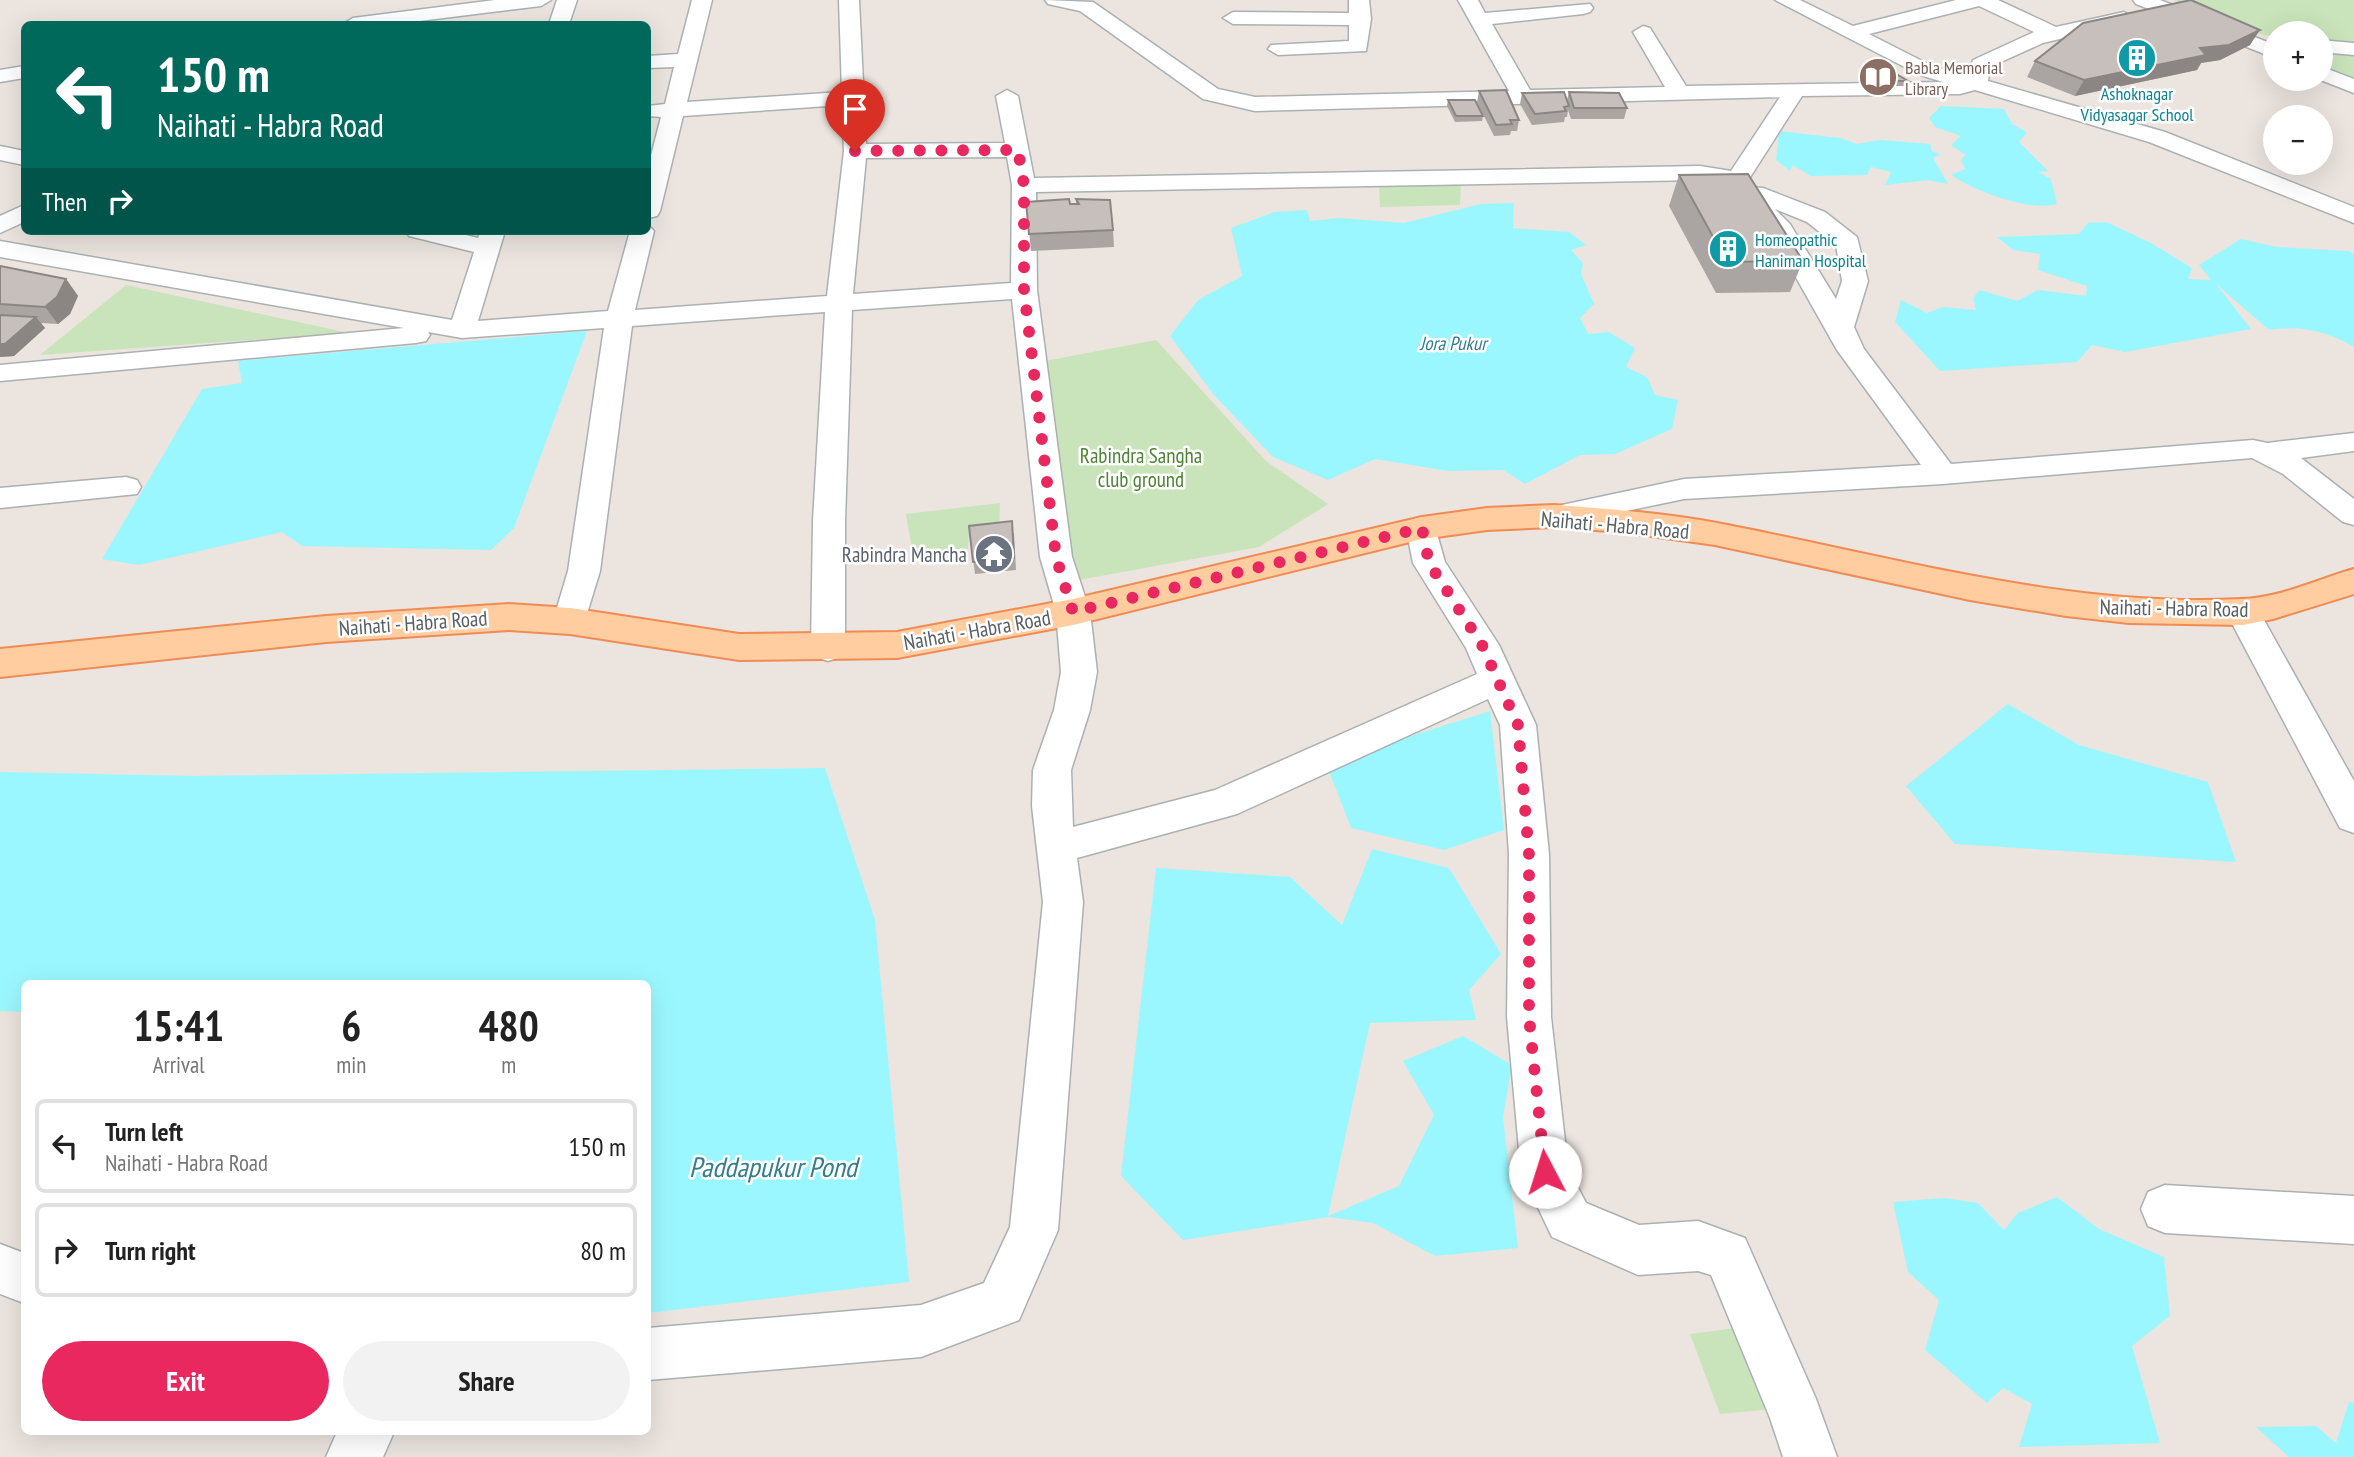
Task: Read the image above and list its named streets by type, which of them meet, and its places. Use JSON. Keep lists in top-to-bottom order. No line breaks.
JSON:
{"streets":{"main road":["Naihati - Habra Road"]},"water":["Jora Pukur","Paddapukur Pond"],"parks":["Rabindra Sangha club ground"],"places":{"building":["Ashoknagar Vidyasagar School","Homeopathic Haniman Hospital"],"library":["Babla Memorial Library"],"temple":["Rabindra Mancha"]},"page":{"map_buttons":["+","−"],"turn":["150 m","Naihati - Habra Road"],"then":"Then","eta":["15:41","Arrival","6","min","480","m"],"list":[{"name":"Turn left","note":"Naihati - Habra Road","value":"150 m"},{"name":"Turn right","value":"80 m"}],"buttons":["Exit","Share"]}}
